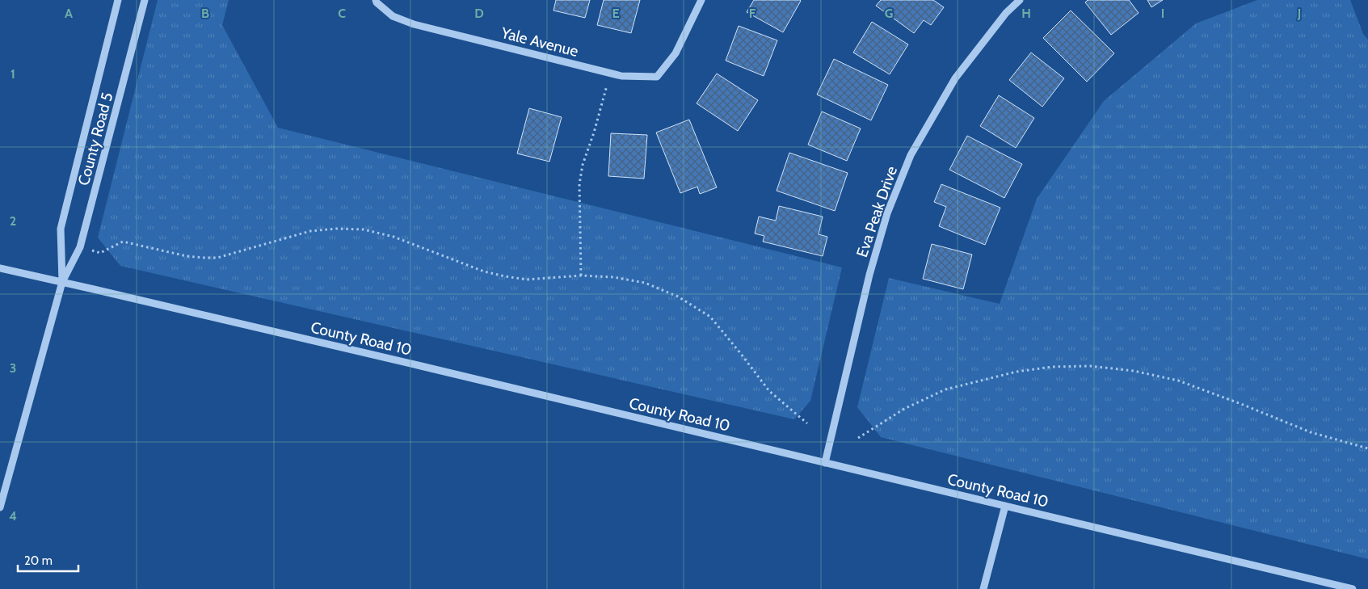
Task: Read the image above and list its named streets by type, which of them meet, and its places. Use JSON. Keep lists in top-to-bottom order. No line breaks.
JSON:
{"streets":{"street":["Yale Avenue","County Road 5","Eva Peak Drive","County Road 10"]},"crossings":[["County Road 5","County Road 10"],["Eva Peak Drive","County Road 10"]],"scale_bar":"20 m","grid":{"columns":["A","B","C","D","E","F","G","H","I","J"],"rows":["1","2","3","4"]}}
